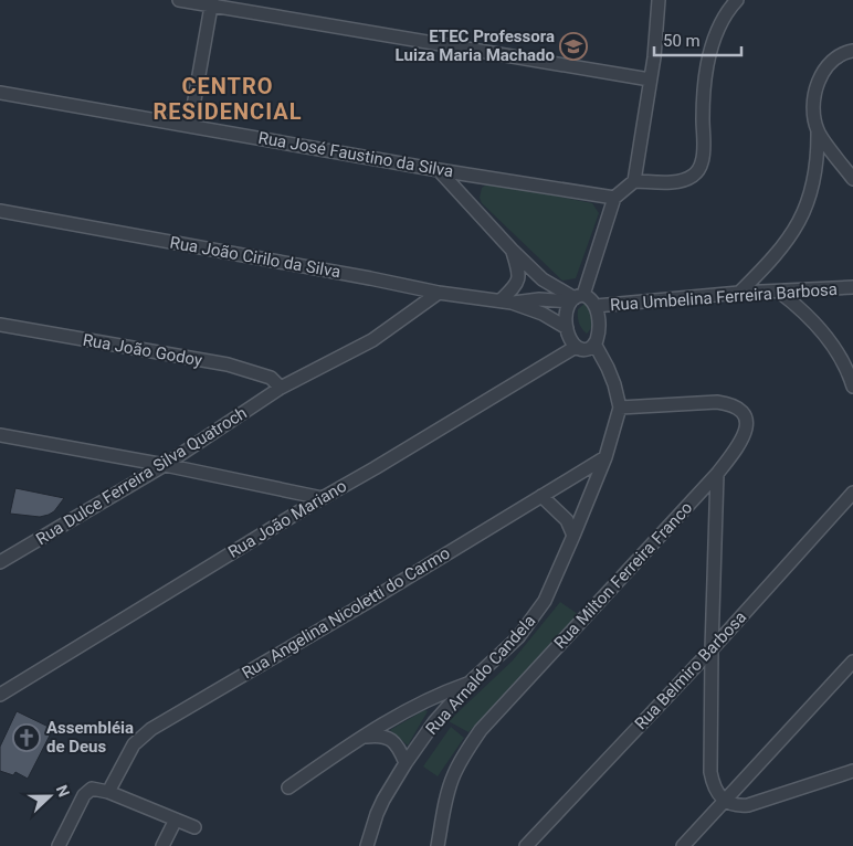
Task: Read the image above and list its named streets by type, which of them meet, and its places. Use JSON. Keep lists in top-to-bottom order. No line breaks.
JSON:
{"streets":{"street":["Rua José Faustino da Silva","Rua João Cirilo da Silva","Rua Umbelina Ferreira Barbosa","Rua João Godoy","Rua Dulce Ferreira Silva Quatroch","Rua João Mariano","Rua Milton Ferreira Franco","Rua Angelina Nicoletti do Carmo","Rua Belmiro Barbosa","Rua Arnaldo Candela"]},"crossings":[["Rua João Cirilo da Silva","Rua Umbelina Ferreira Barbosa"],["Rua João Cirilo da Silva","Rua Dulce Ferreira Silva Quatroch"],["Rua João Cirilo da Silva","Rua João Mariano"],["Rua João Cirilo da Silva","Rua Arnaldo Candela"],["Rua Umbelina Ferreira Barbosa","Rua João Mariano"],["Rua Umbelina Ferreira Barbosa","Rua Arnaldo Candela"],["Rua João Godoy","Rua Dulce Ferreira Silva Quatroch"],["Rua João Mariano","Rua Arnaldo Candela"],["Rua Milton Ferreira Franco","Rua Arnaldo Candela"],["Rua Angelina Nicoletti do Carmo","Rua Arnaldo Candela"]],"districts":["CENTRO RESIDENCIAL"],"places":{"school or university":["ETEC Professora Luiza Maria Machado"],"church":["Assembléia de Deus"]},"scale_bar":"50 m","north":"right"}
